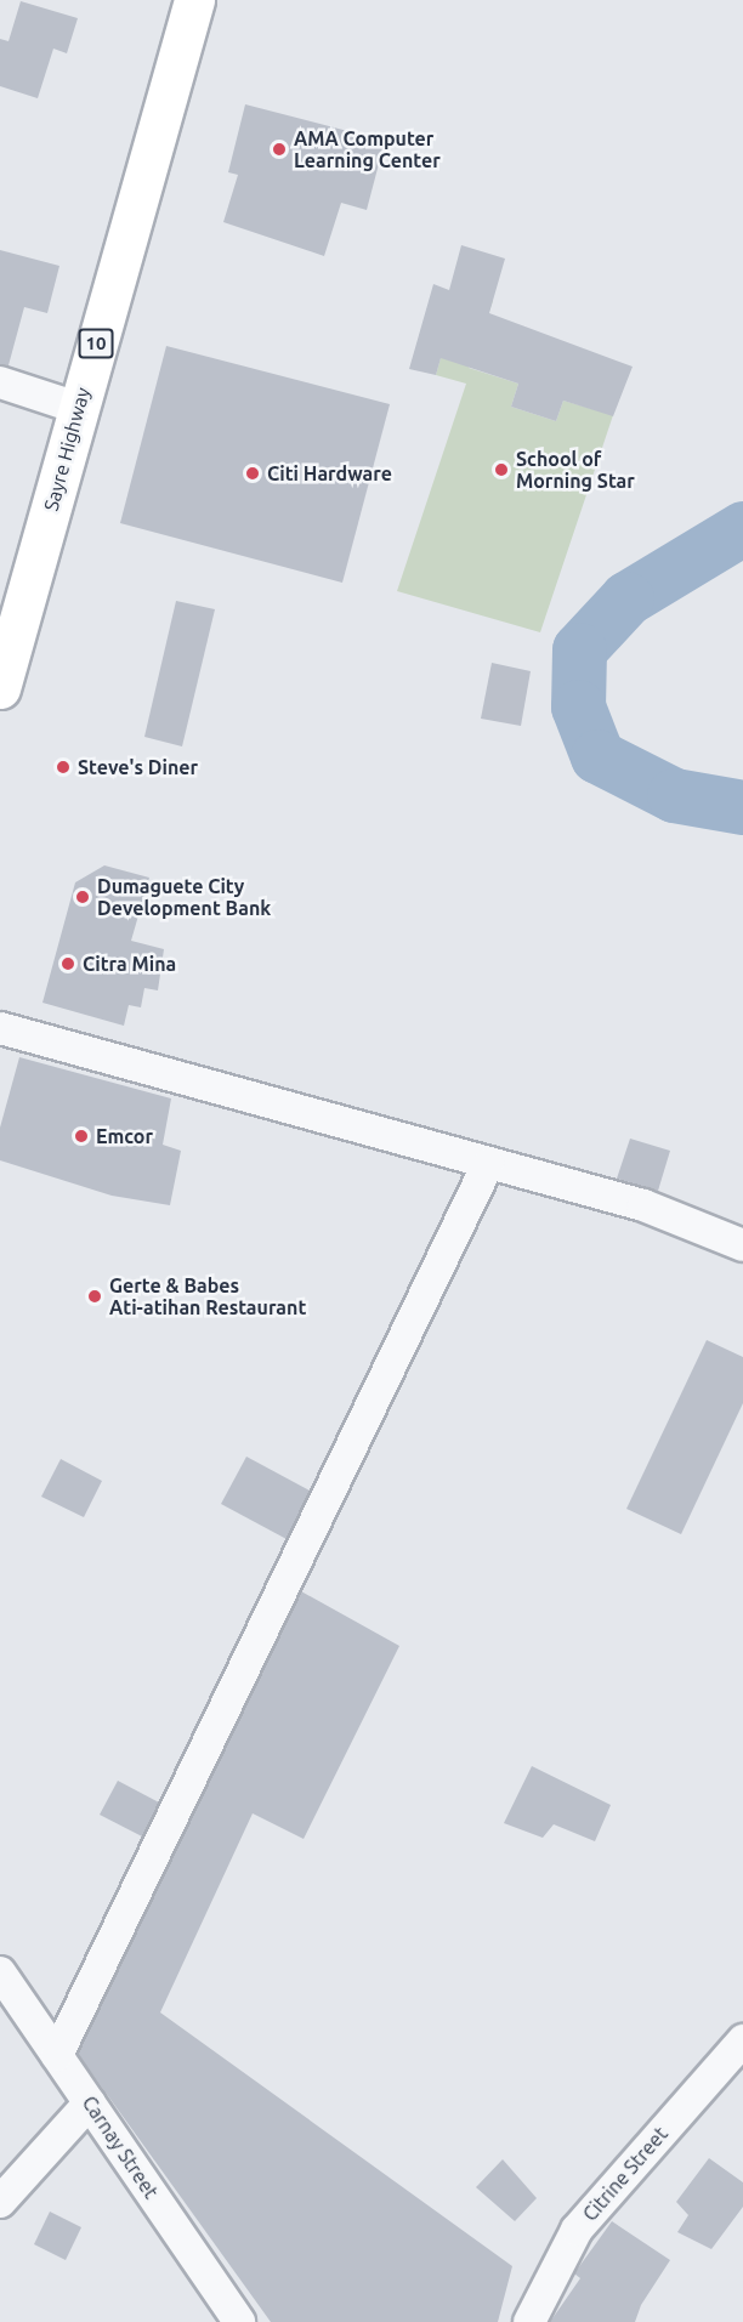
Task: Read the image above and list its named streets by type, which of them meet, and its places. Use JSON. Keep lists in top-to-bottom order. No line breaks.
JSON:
{"streets":{"highway":["10","Sayre Highway"],"street":["Carnay Street","Citrine Street"]},"places":["AMA Computer Learning Center","School of Morning Star","Citi Hardware","Steve's Diner","Dumaguete City Development Bank","Citra Mina","Emcor","Gerte & Babes Ati-atihan Restaurant"]}
